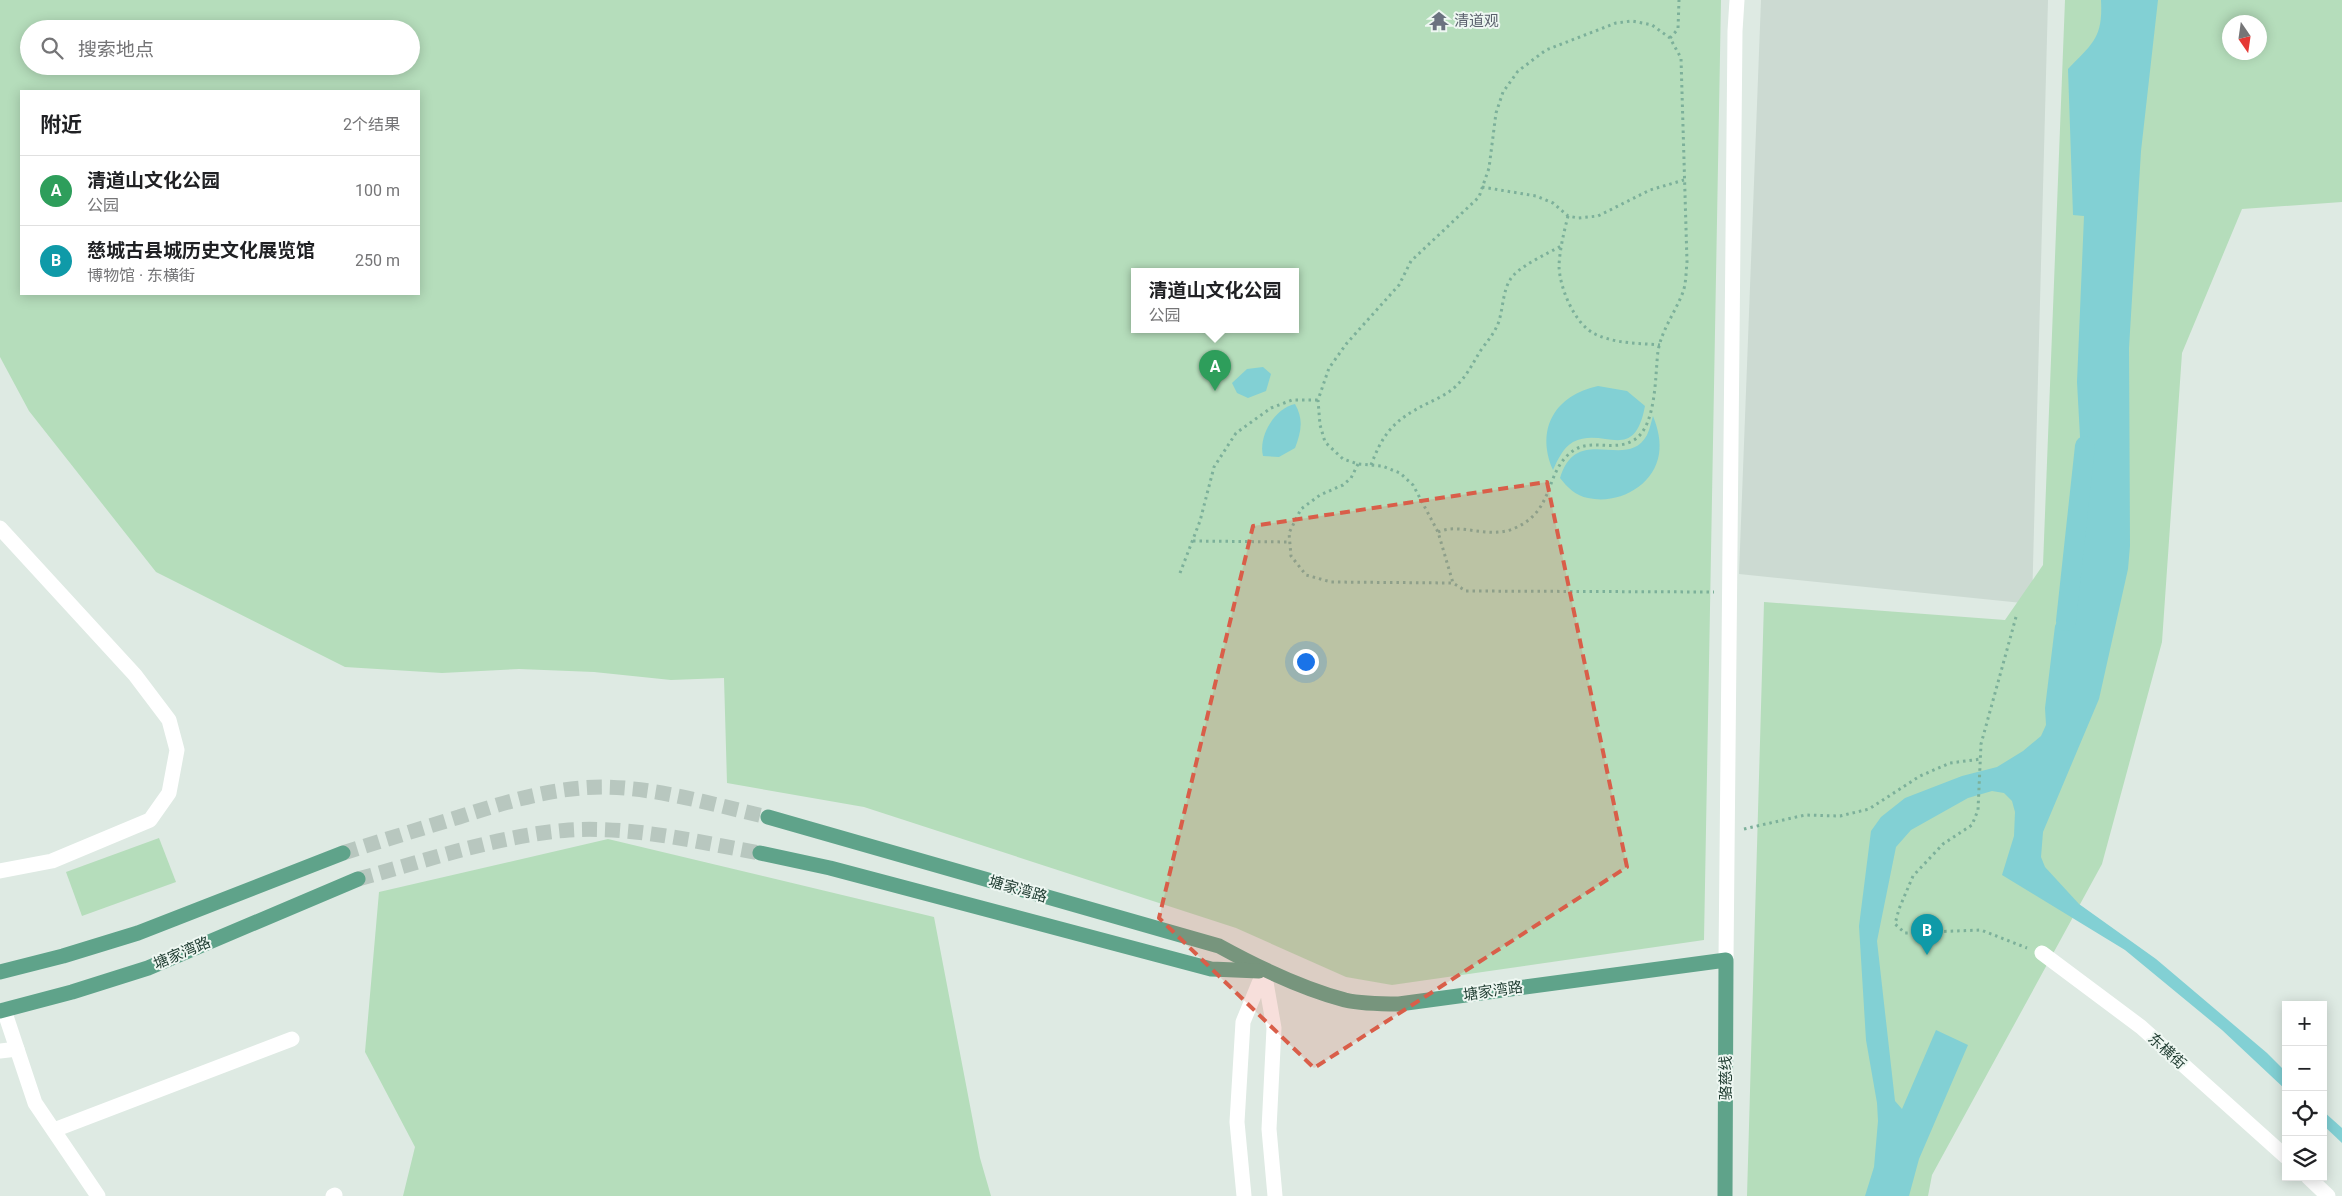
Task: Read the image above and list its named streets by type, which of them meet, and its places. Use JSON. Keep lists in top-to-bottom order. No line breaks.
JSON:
{"streets":{"main road":["塘家湾路","骆慈线"],"street":["东横街"]},"crossings":[["塘家湾路","骆慈线"]],"places":{"temple":["清道观"]},"north":"bottom","page":{"search":"搜索地点","heading":["附近","2个结果"],"list":[{"mark":"A","name":"清道山文化公园","note":"公园","value":"100 m"},{"mark":"B","name":"慈城古县城历史文化展览馆","note":"博物馆 · 东横街","value":"250 m"}],"popup":["清道山文化公园","公园"],"pins":["A","B"],"map_buttons":["+","−"]}}
